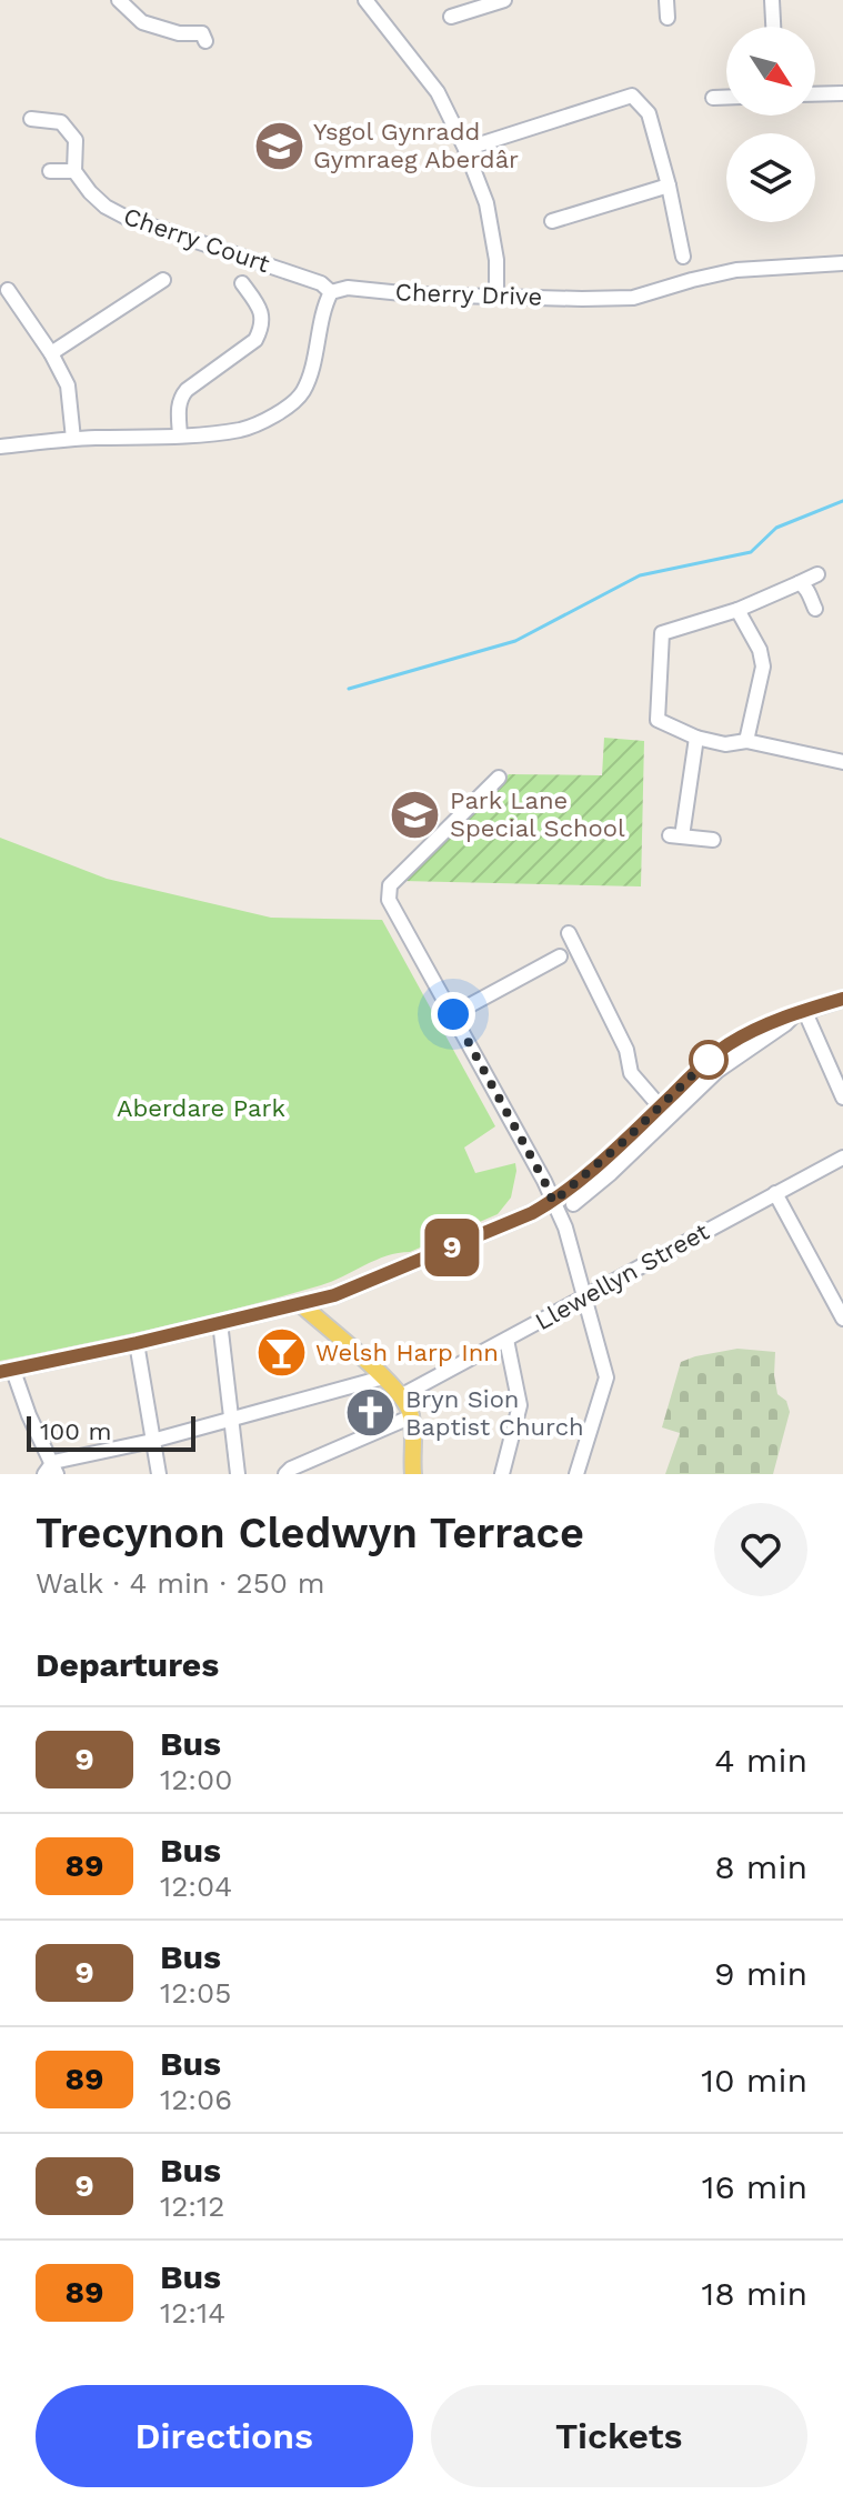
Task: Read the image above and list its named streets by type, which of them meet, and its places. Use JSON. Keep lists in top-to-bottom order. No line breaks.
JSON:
{"streets":{"street":["Cherry Court","Cherry Drive","Llewellyn Street"]},"crossings":[["Cherry Court","Cherry Drive"]],"parks":["Aberdare Park"],"places":{"school or university":["Ysgol Gynradd Gymraeg Aberdâr","Park Lane Special School"],"bar":["Welsh Harp Inn"],"church":["Bryn Sion Baptist Church"]},"lines":["bus line 9"],"scale_bar":"100 m","north":"bottom right","page":{"on_map":"9","scale":"100 m","heading":[["Trecynon Cledwyn Terrace","Walk · 4 min · 250 m"],"Departures"],"list":[{"mark":"9","name":"Bus","note":"12:00","value":"4 min"},{"mark":"89","name":"Bus","note":"12:04","value":"8 min"},{"mark":"9","name":"Bus","note":"12:05","value":"9 min"},{"mark":"89","name":"Bus","note":"12:06","value":"10 min"},{"mark":"9","name":"Bus","note":"12:12","value":"16 min"},{"mark":"89","name":"Bus","note":"12:14","value":"18 min"}],"buttons":["Directions","Tickets"]}}
